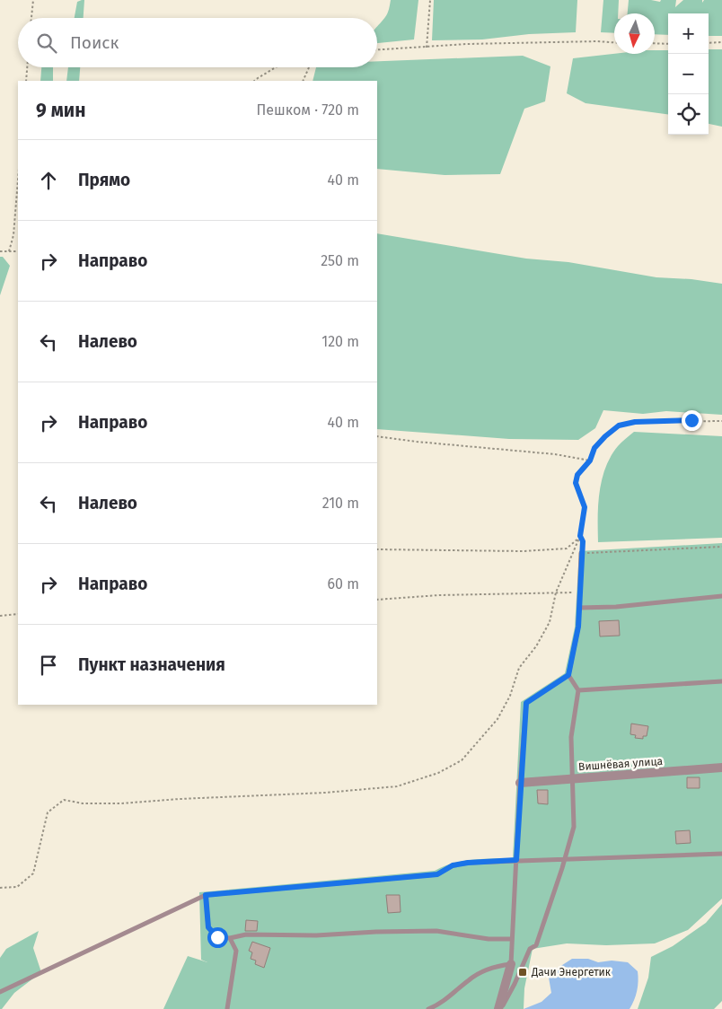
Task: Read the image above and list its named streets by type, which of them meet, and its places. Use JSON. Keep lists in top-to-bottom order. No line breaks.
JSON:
{"streets":{"street":["Вишнёвая улица"]},"places":{"transit":["Дачи Энергетик"]},"north":"bottom","page":{"map_buttons":["+","−"],"search":"Поиск","heading":["9 мин","Пешком · 720 m"],"list":[["Прямо","40 m"],["Направо","250 m"],["Налево","120 m"],["Направо","40 m"],["Налево","210 m"],["Направо","60 m"],"Пункт назначения"]}}
